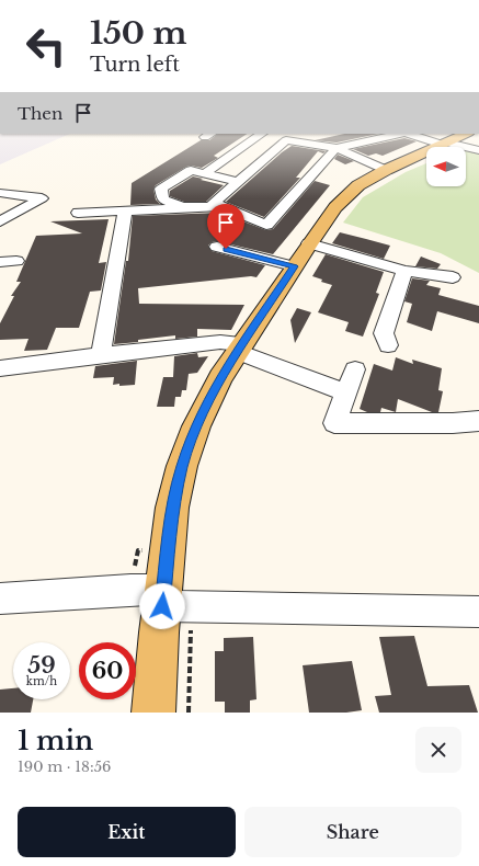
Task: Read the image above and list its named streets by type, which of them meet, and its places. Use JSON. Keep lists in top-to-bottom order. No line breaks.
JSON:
{"north":"left","page":{"turn":["150 m","Turn left"],"then":"Then","speed":"59 km/h","limit":"60","heading":["1 min","190 m · 18:56"],"buttons":["Exit","Share"]}}
